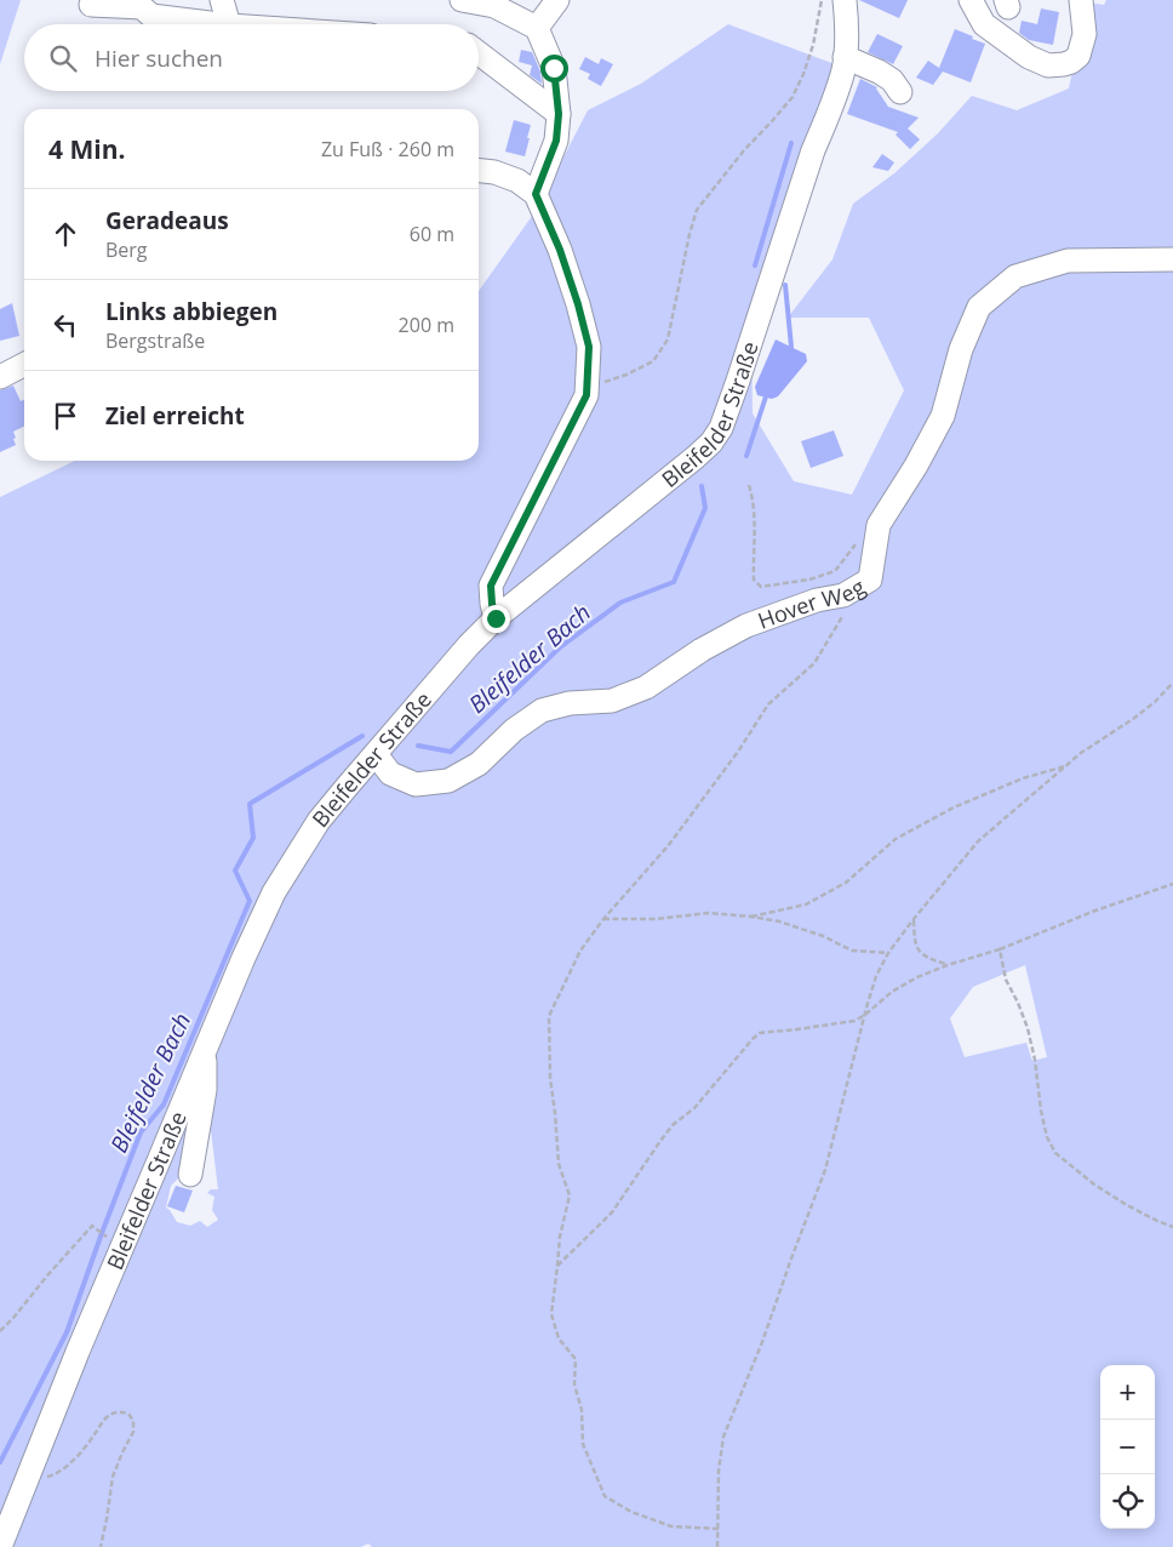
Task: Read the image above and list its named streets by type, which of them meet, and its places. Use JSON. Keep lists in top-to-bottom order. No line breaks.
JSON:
{"streets":{"street":["Bleifelder Straße","Hover Weg"]},"crossings":[["Bleifelder Straße","Hover Weg"]],"water":["Bleifelder Bach"],"page":{"search":"Hier suchen","heading":["4 Min.","Zu Fuß · 260 m"],"list":[["Geradeaus","Berg","60 m"],["Links abbiegen","Bergstraße","200 m"],"Ziel erreicht"],"map_buttons":["+","−"]}}
